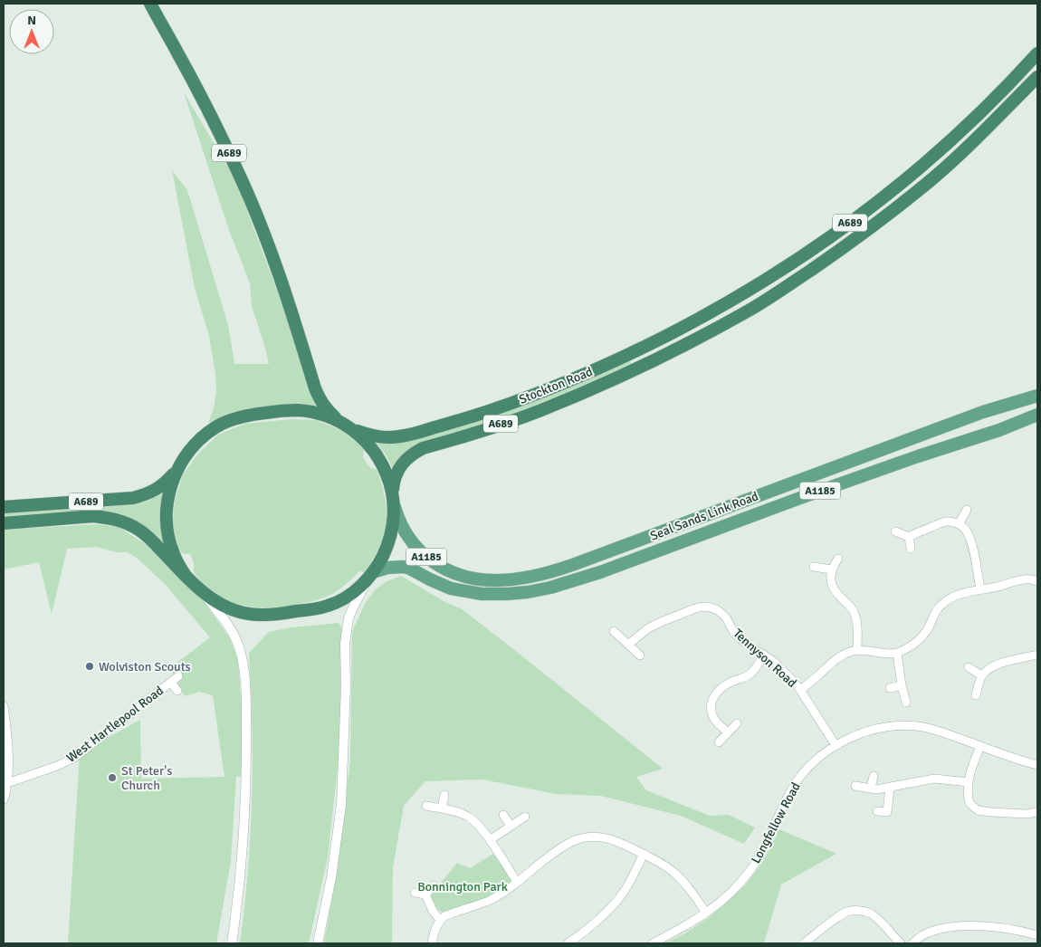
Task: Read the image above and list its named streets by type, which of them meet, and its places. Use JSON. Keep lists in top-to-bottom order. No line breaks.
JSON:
{"streets":{"highway":["A689","Stockton Road"],"main road":["A1185","Seal Sands Link Road"],"street":["Tennyson Road","West Hartlepool Road","Longfellow Road"]},"crossings":[["A689","Stockton Road"],["A689","Seal Sands Link Road"],["A1185","Seal Sands Link Road"],["Tennyson Road","Longfellow Road"]],"parks":["Bonnington Park"],"places":["Wolviston Scouts","St Peter's Church"],"north":"top"}
